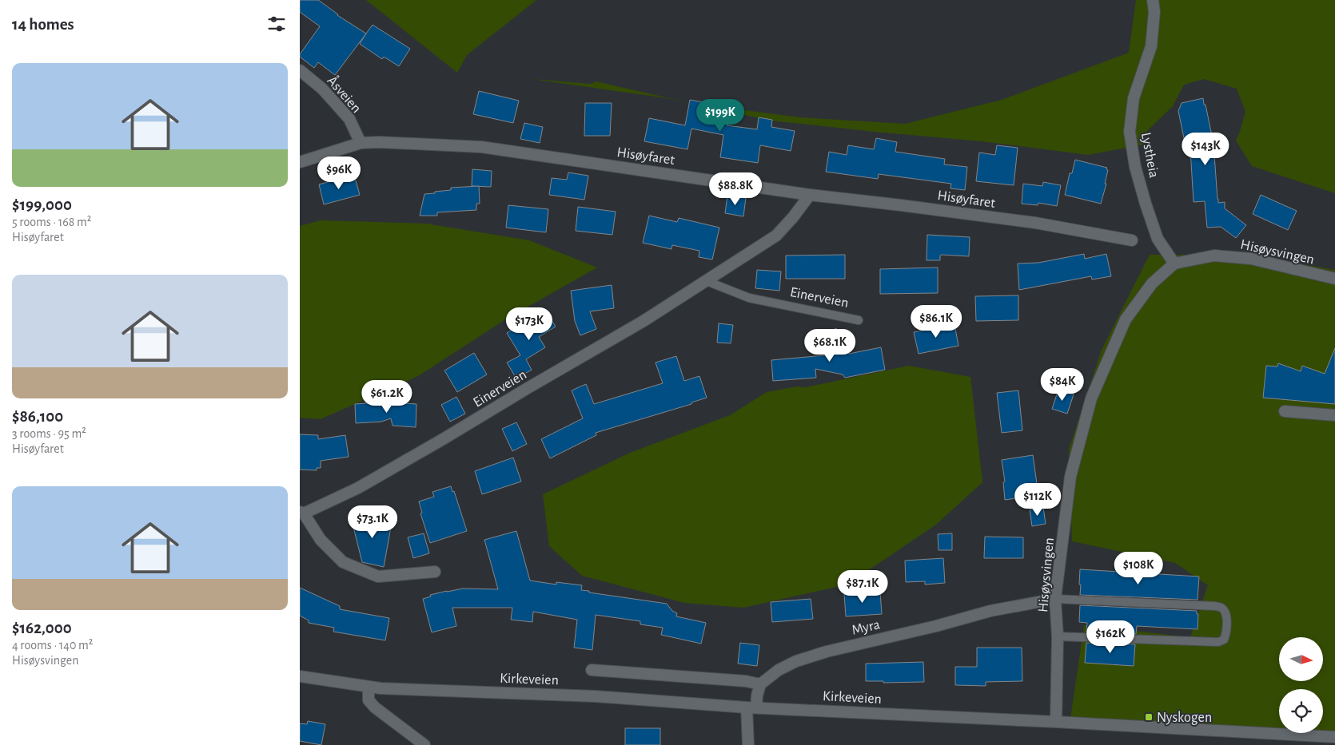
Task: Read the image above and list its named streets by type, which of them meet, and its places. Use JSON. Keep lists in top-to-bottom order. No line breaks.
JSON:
{"streets":{"street":["Åsveien","Lystheia","Hisøyfaret","Hisøysvingen","Einerveien","Myra","Kirkeveien"]},"crossings":[["Åsveien","Hisøyfaret"],["Lystheia","Hisøysvingen"],["Hisøyfaret","Einerveien"],["Hisøysvingen","Myra"],["Hisøysvingen","Kirkeveien"]],"places":{"transit":["Nyskogen"]},"north":"right","page":{"heading":"14 homes","list":[{"name":"$199,000","note":"5 rooms · 168 m² · Hisøyfaret"},{"name":"$86,100","note":"3 rooms · 95 m² · Hisøyfaret"},{"name":"$162,000","note":"4 rooms · 140 m² · Hisøysvingen"}],"price":["$199K","$143K","$96K","$88.8K","$86.1K","$173K","$68.1K","$84K","$61.2K","$112K","$73.1K","$108K","$87.1K","$162K"]}}
